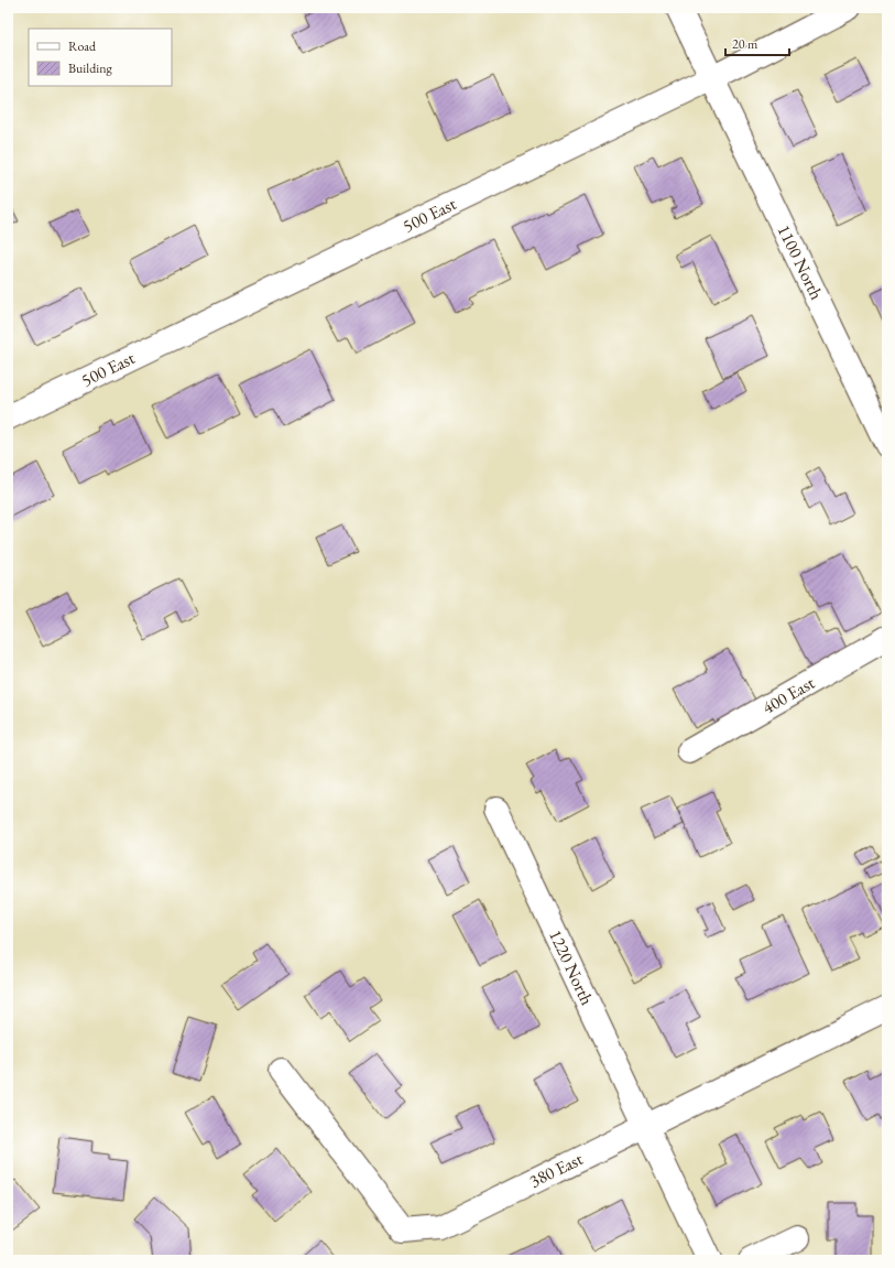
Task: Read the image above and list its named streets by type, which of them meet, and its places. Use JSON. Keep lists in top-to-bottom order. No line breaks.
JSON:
{"streets":{"street":["500 East","1100 North","400 East","1220 North","380 East"]},"crossings":[["500 East","1100 North"],["1220 North","380 East"]],"legend":["Road","Building"],"scale_bar":"20 m"}
